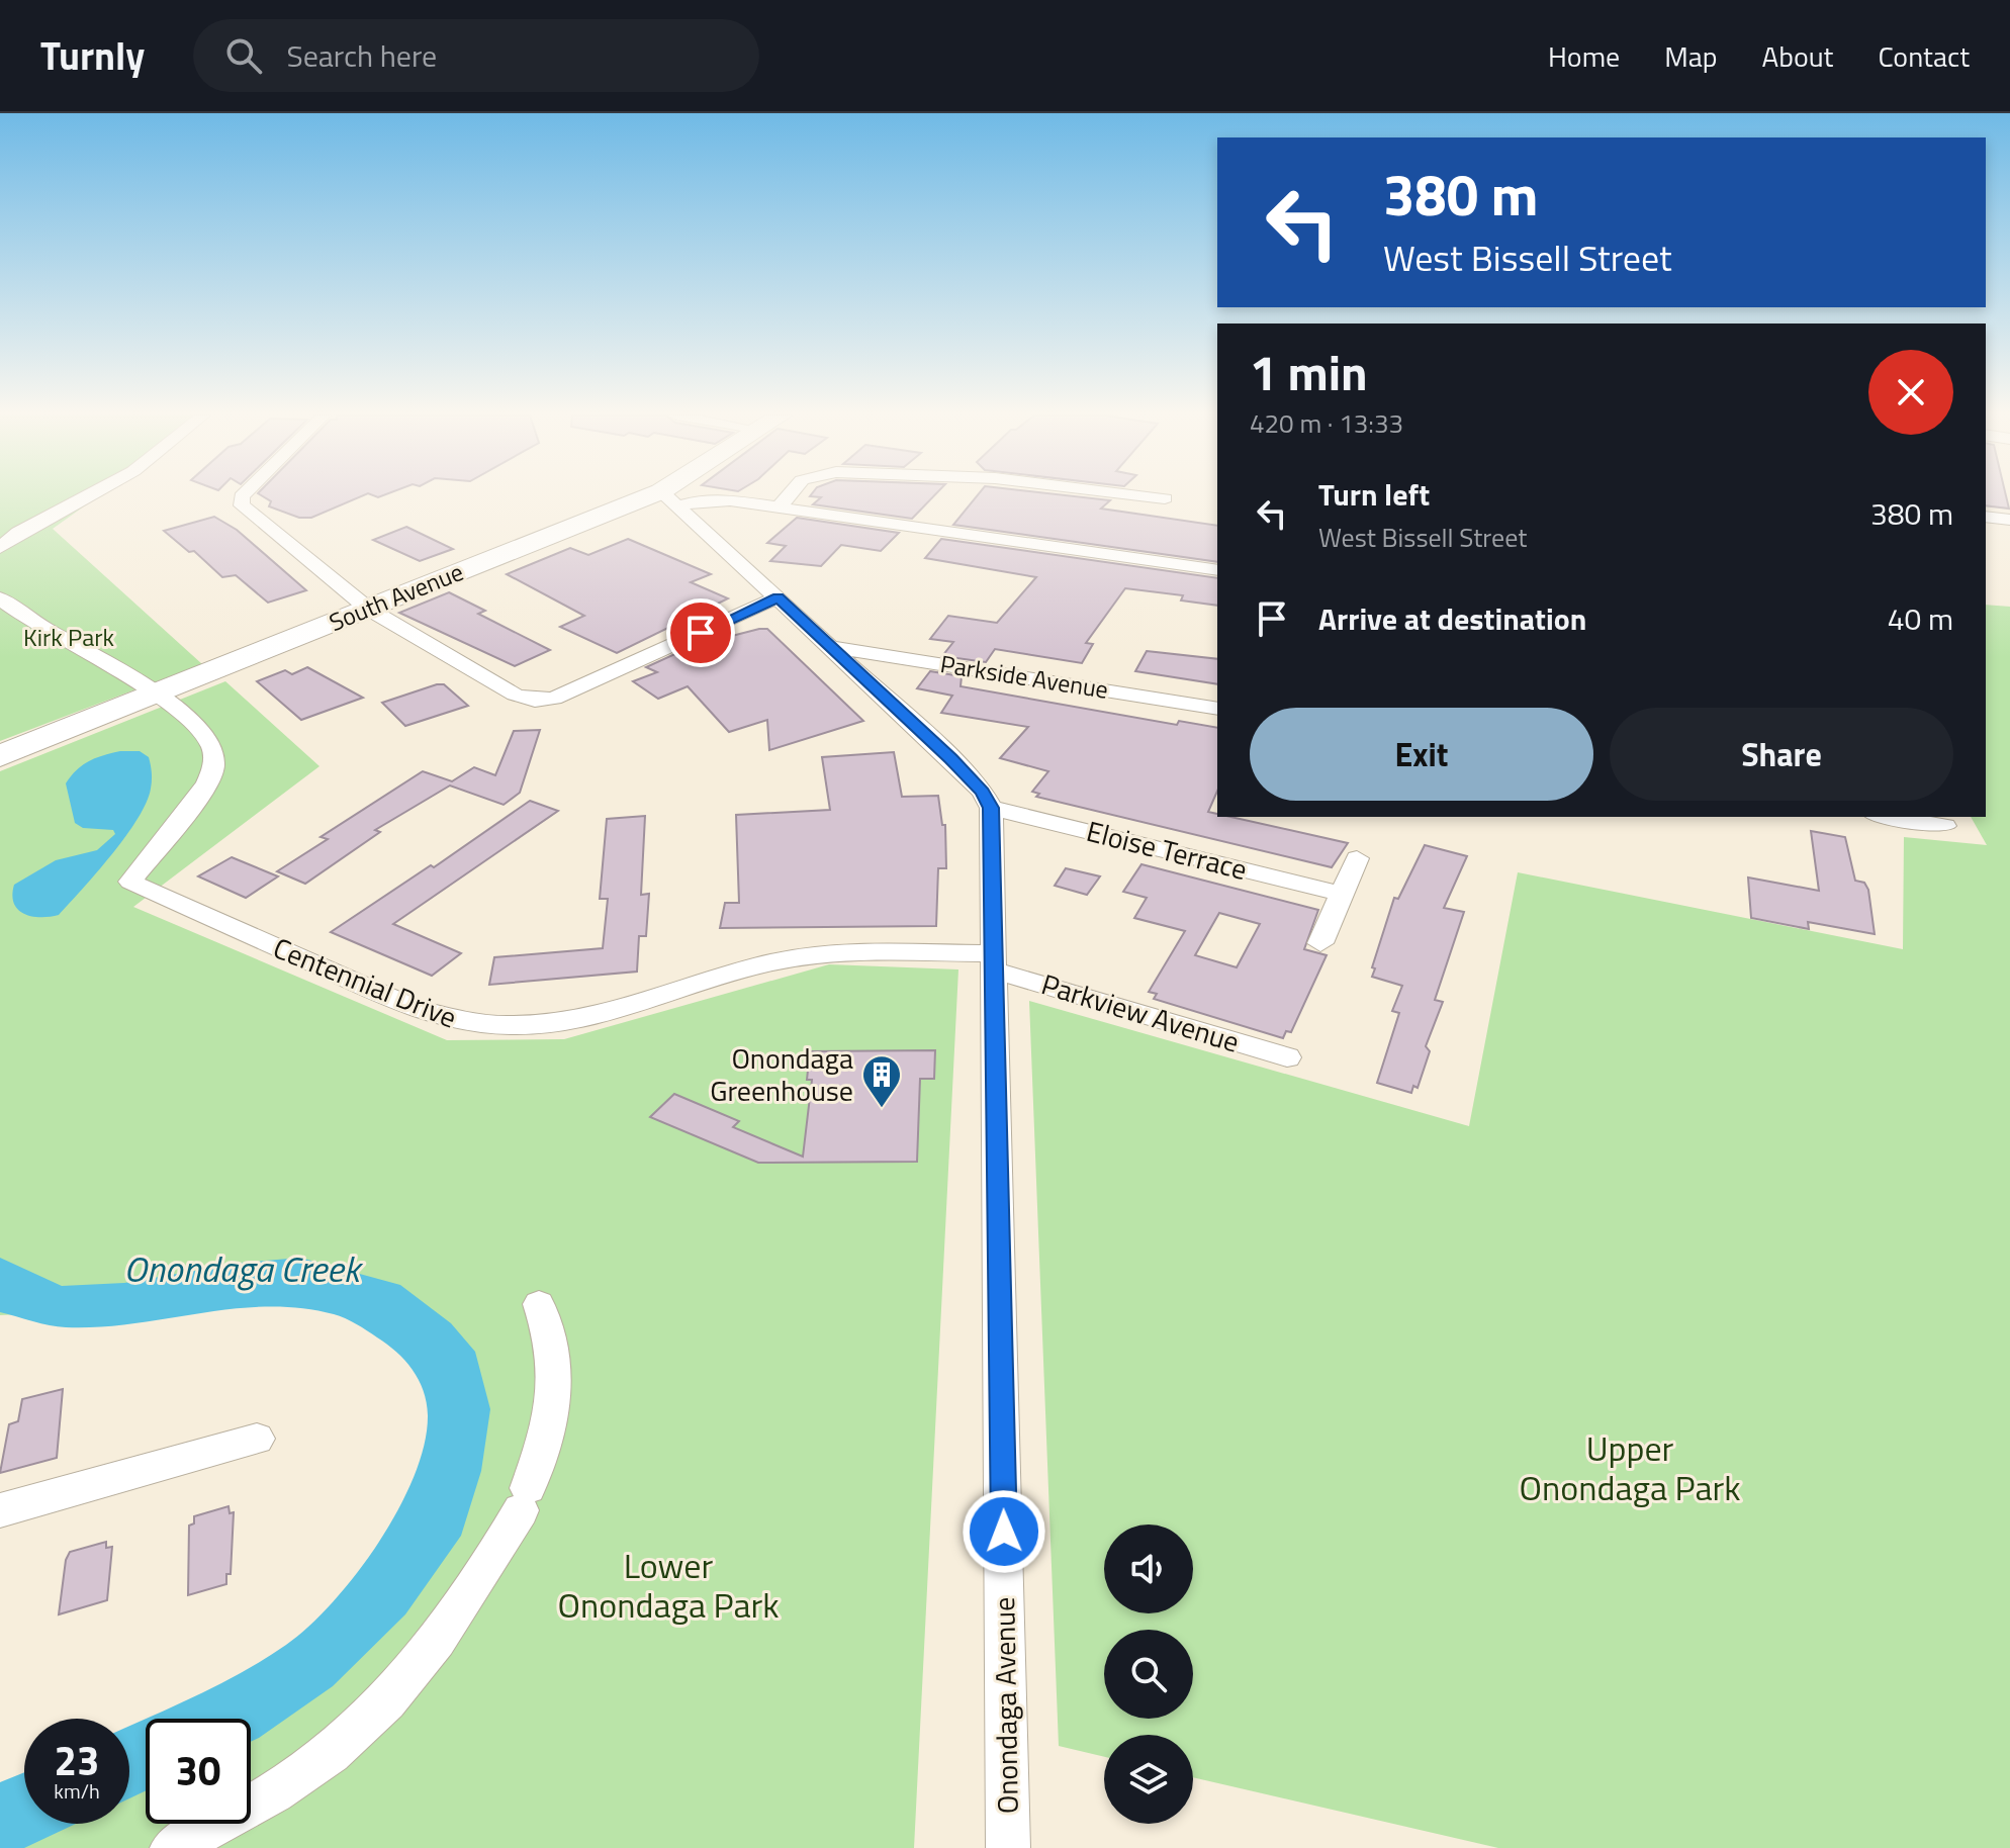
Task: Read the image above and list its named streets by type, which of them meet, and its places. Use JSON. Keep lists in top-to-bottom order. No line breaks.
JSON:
{"streets":{"main road":["South Avenue"],"street":["Parkside Avenue","Eloise Terrace","Centennial Drive","Parkview Avenue","Onondaga Avenue"]},"crossings":[["South Avenue","Centennial Drive"],["Eloise Terrace","Onondaga Avenue"],["Centennial Drive","Parkview Avenue"],["Centennial Drive","Onondaga Avenue"],["Parkview Avenue","Onondaga Avenue"]],"water":["Onondaga Creek"],"parks":["Kirk Park","Upper Onondaga Park","Lower Onondaga Park"],"places":{"building":["Onondaga Greenhouse"]},"page":{"header":"Turnly","search":"Search here","nav":["Home","Map","About","Contact"],"turn":["380 m","West Bissell Street"],"heading":["1 min","420 m · 13:33"],"list":[{"name":"Turn left","note":"West Bissell Street","value":"380 m"},{"name":"Arrive at destination","value":"40 m"}],"buttons":["Exit","Share"],"speed":"23 km/h","limit":"30"}}
